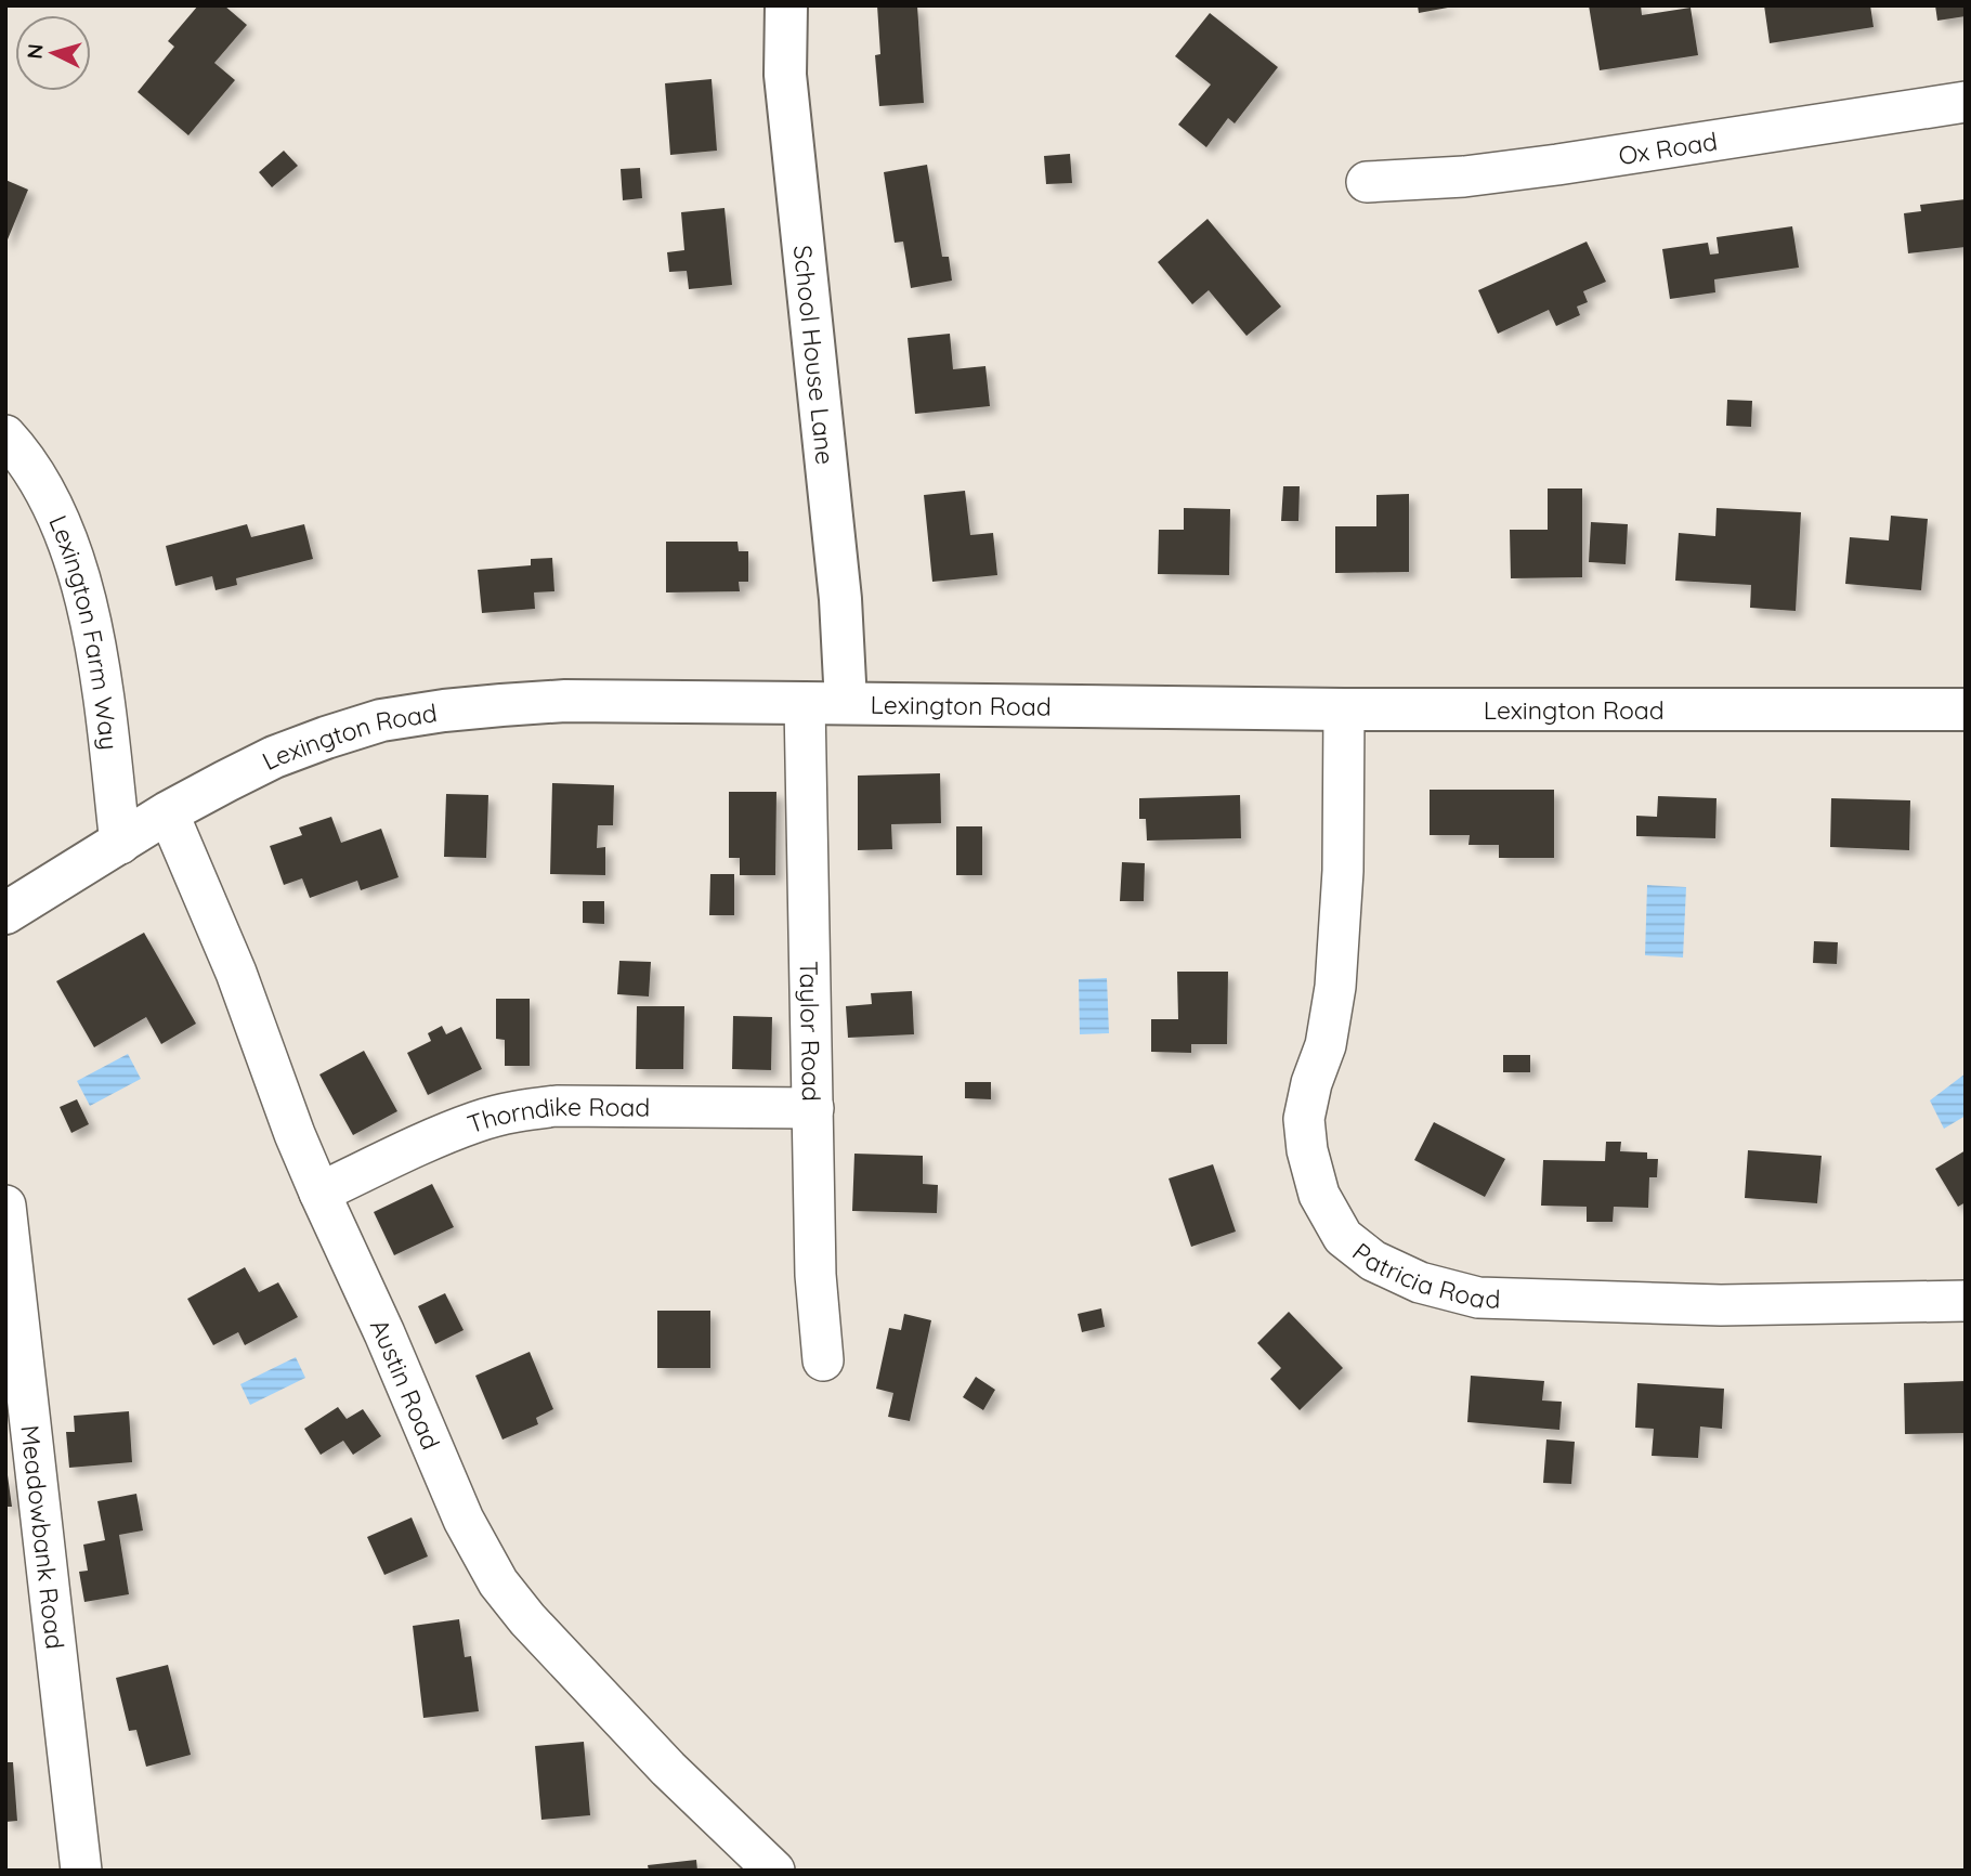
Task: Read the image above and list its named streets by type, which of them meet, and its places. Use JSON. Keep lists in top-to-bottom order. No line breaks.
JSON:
{"streets":{"street":["Ox Road","School House Lane","Lexington Farm Way","Lexington Road","Taylor Road","Thorndike Road","Patricia Road","Austin Road","Meadowbank Road"]},"crossings":[["School House Lane","Lexington Road"],["Lexington Farm Way","Lexington Road"],["Lexington Road","Taylor Road"],["Lexington Road","Patricia Road"],["Lexington Road","Austin Road"],["Taylor Road","Thorndike Road"],["Thorndike Road","Austin Road"]],"north":"left"}
